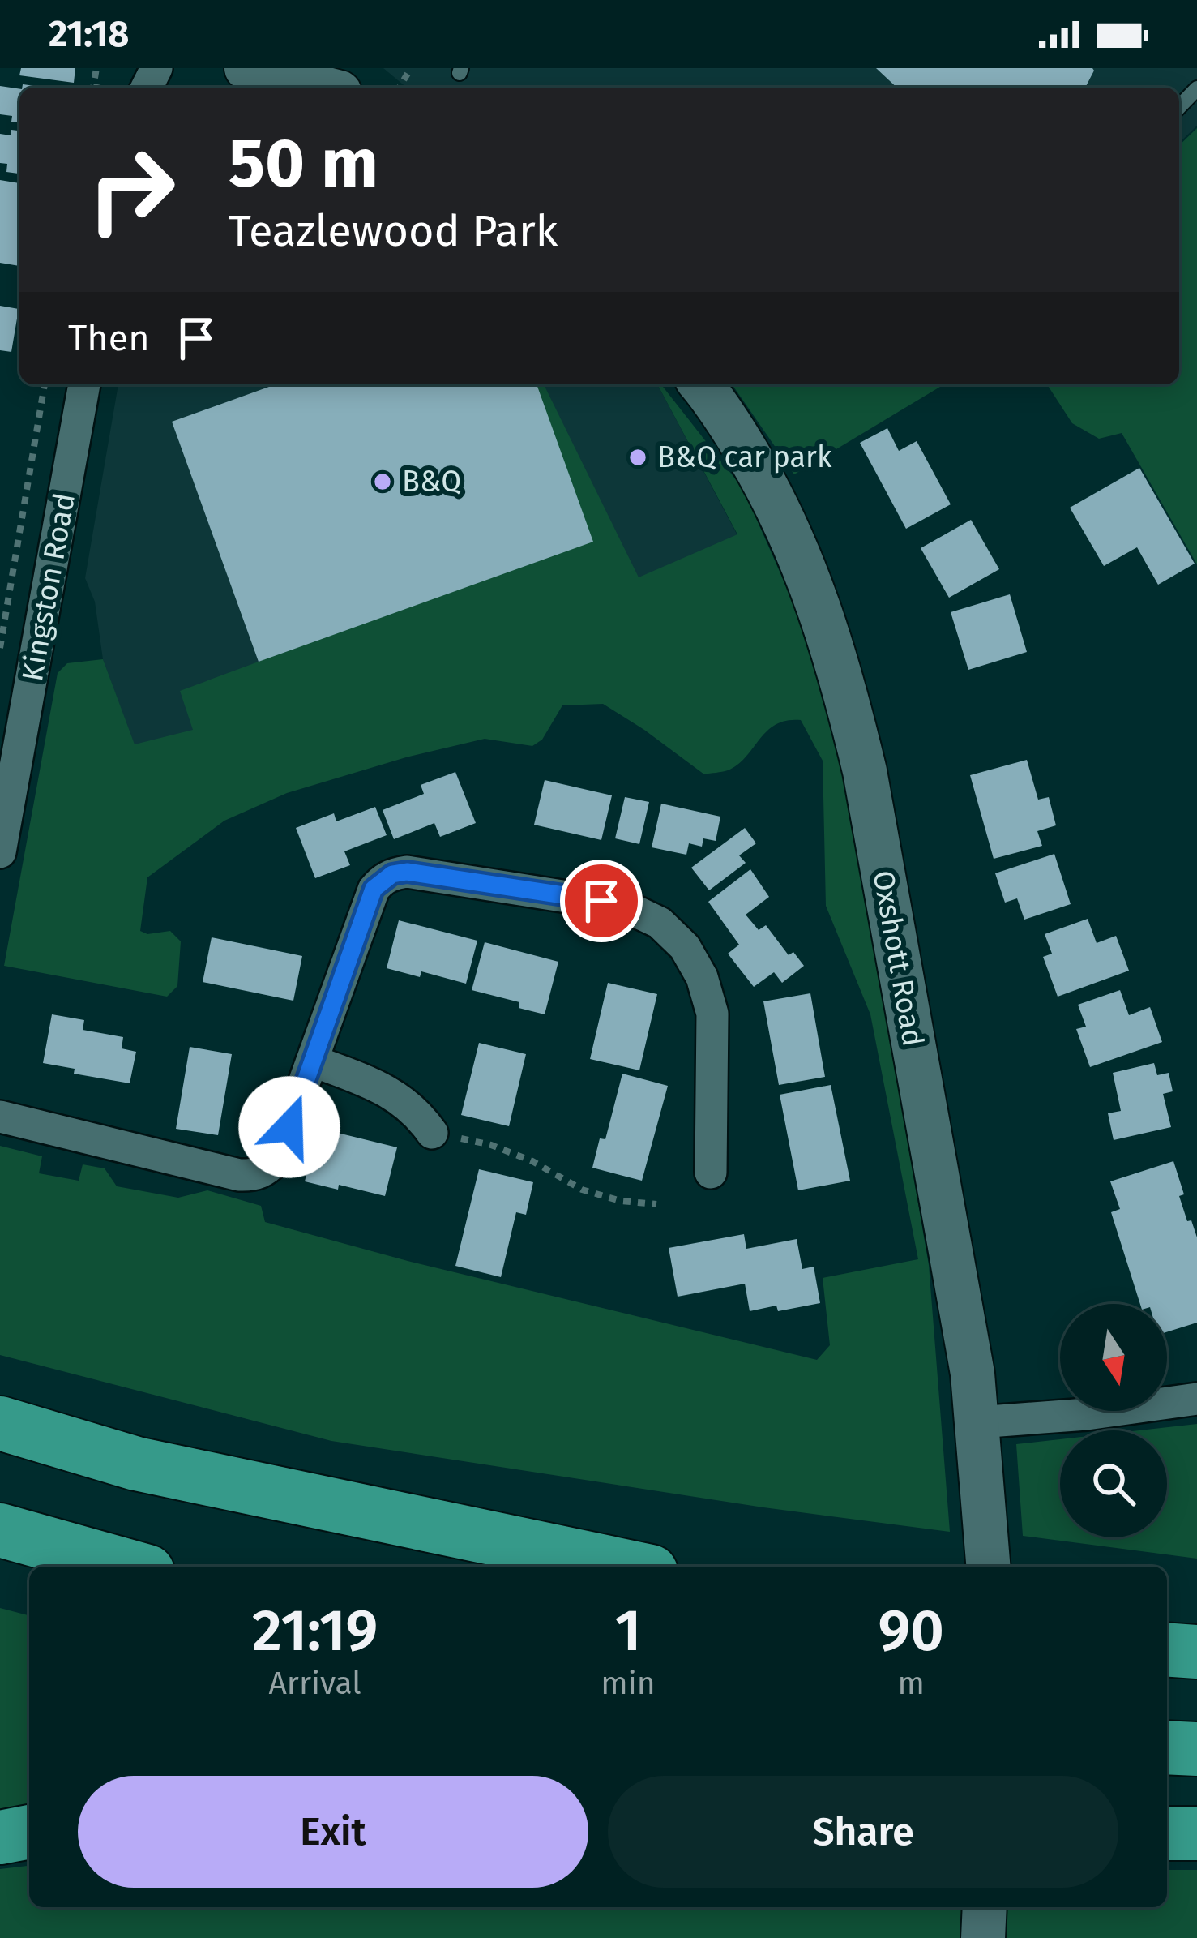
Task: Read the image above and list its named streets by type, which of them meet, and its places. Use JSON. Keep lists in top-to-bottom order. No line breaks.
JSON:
{"streets":{"main road":["Oxshott Road"],"street":["Kingston Road"]},"places":["B&Q car park","B&Q"],"north":"bottom","page":{"status":"21:18","turn":["50 m","Teazlewood Park"],"then":"Then","eta":["21:19","Arrival","1","min","90","m"],"buttons":["Exit","Share"]}}
